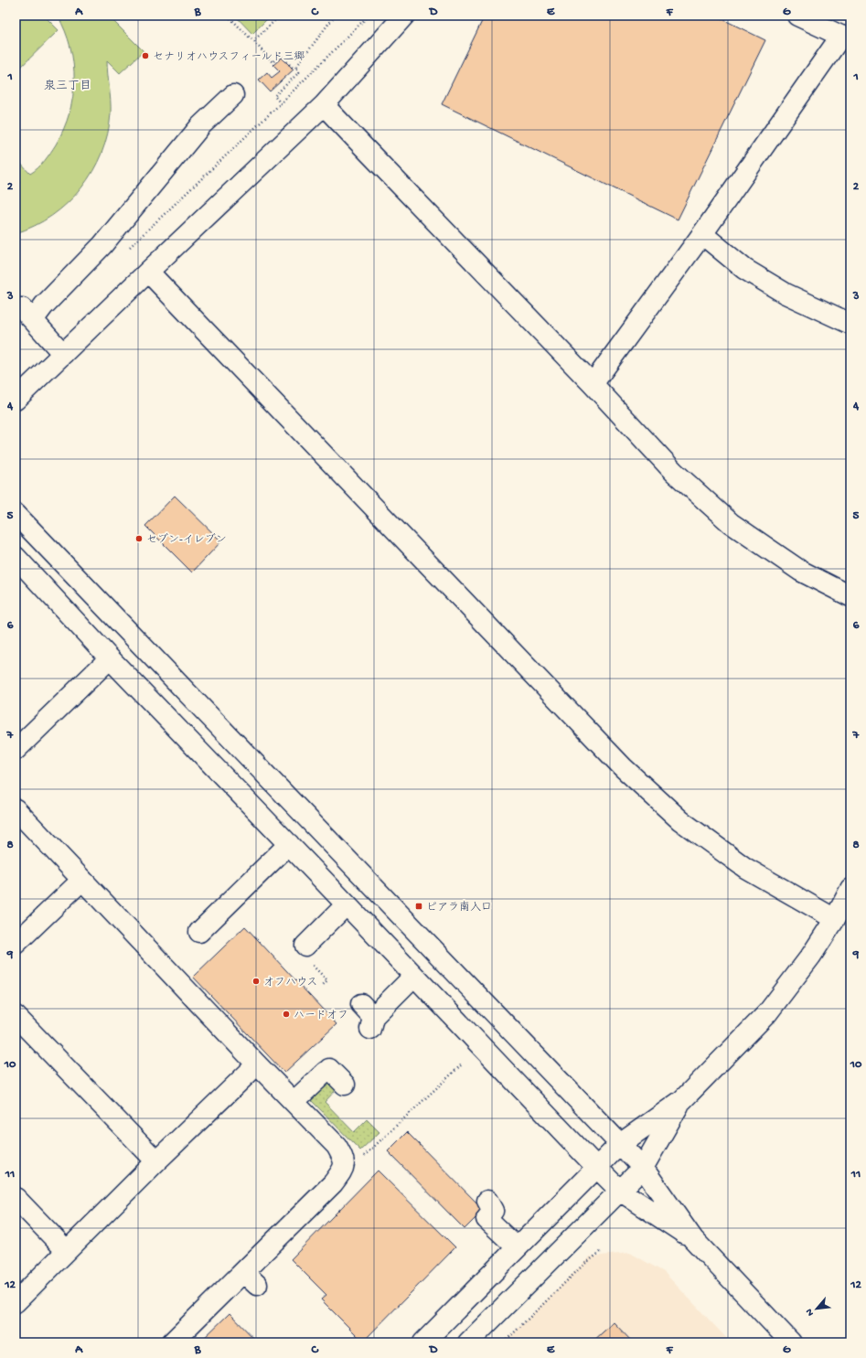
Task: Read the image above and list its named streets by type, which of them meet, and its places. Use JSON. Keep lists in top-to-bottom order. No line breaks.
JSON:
{"districts":["泉三丁目"],"places":{"other":["セナリオハウスフィールド三郷","セブン-イレブン","オフハウス","ハードオフ"],"transit":["ピアラ南入口"]},"north":"bottom left","grid":{"columns":["A","B","C","D","E","F","G"],"rows":["1","2","3","4","5","6","7","8","9","10","11","12"]}}
